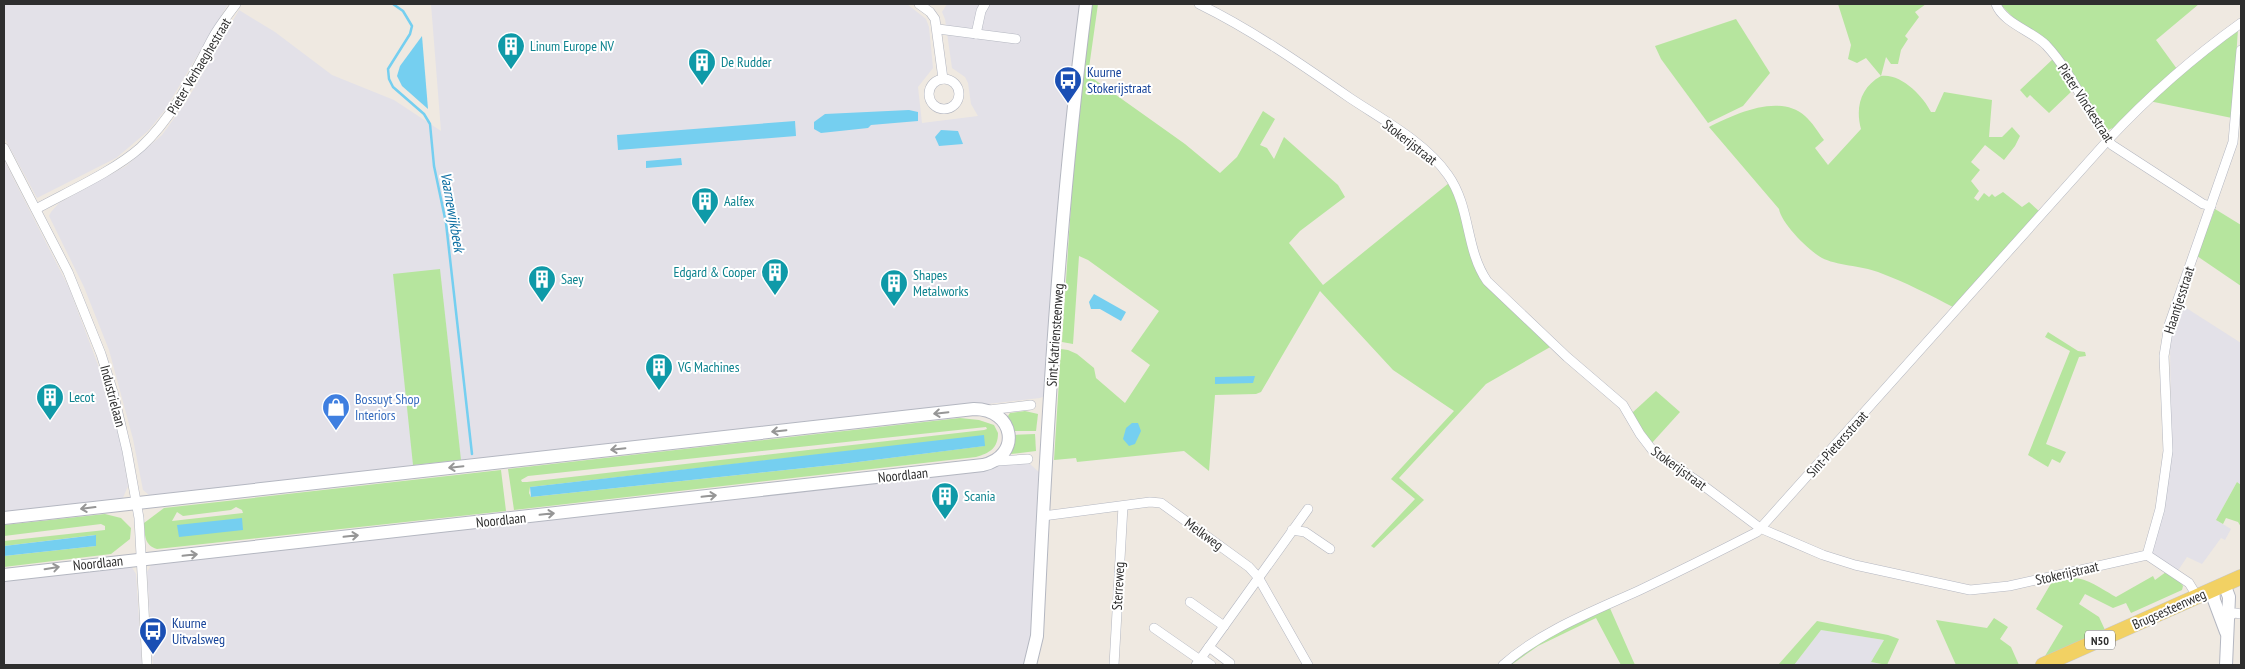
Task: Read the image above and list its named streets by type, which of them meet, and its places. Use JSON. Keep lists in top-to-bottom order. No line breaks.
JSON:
{"streets":{"main road":["Brugsesteenweg","N50"],"street":["Pieter Verhaeghestraat","Pieter Vinckestraat","Stokerijstraat","Haantjesstraat","Sint-Katriensteenweg","Industrielaan","Sint-Pietersstraat","Noordlaan","Melkweg","Sterreweg"]},"crossings":[["Pieter Verhaeghestraat","Industrielaan"],["Pieter Vinckestraat","Haantjesstraat"],["Pieter Vinckestraat","Sint-Pietersstraat"],["Stokerijstraat","Haantjesstraat"],["Stokerijstraat","Sint-Pietersstraat"],["Sint-Katriensteenweg","Melkweg"],["Industrielaan","Noordlaan"],["Melkweg","Sterreweg"]],"water":["Vaarnewijkbeek"],"places":{"building":["Linum Europe NV","De Rudder","Aalfex","Edgard & Cooper","Saey","Shapes Metalworks","VG Machines","Lecot","Scania"],"bus stop":["Kuurne Stokerijstraat","Kuurne Uitvalsweg"],"shop":["Bossuyt Shop Interiors"]}}
